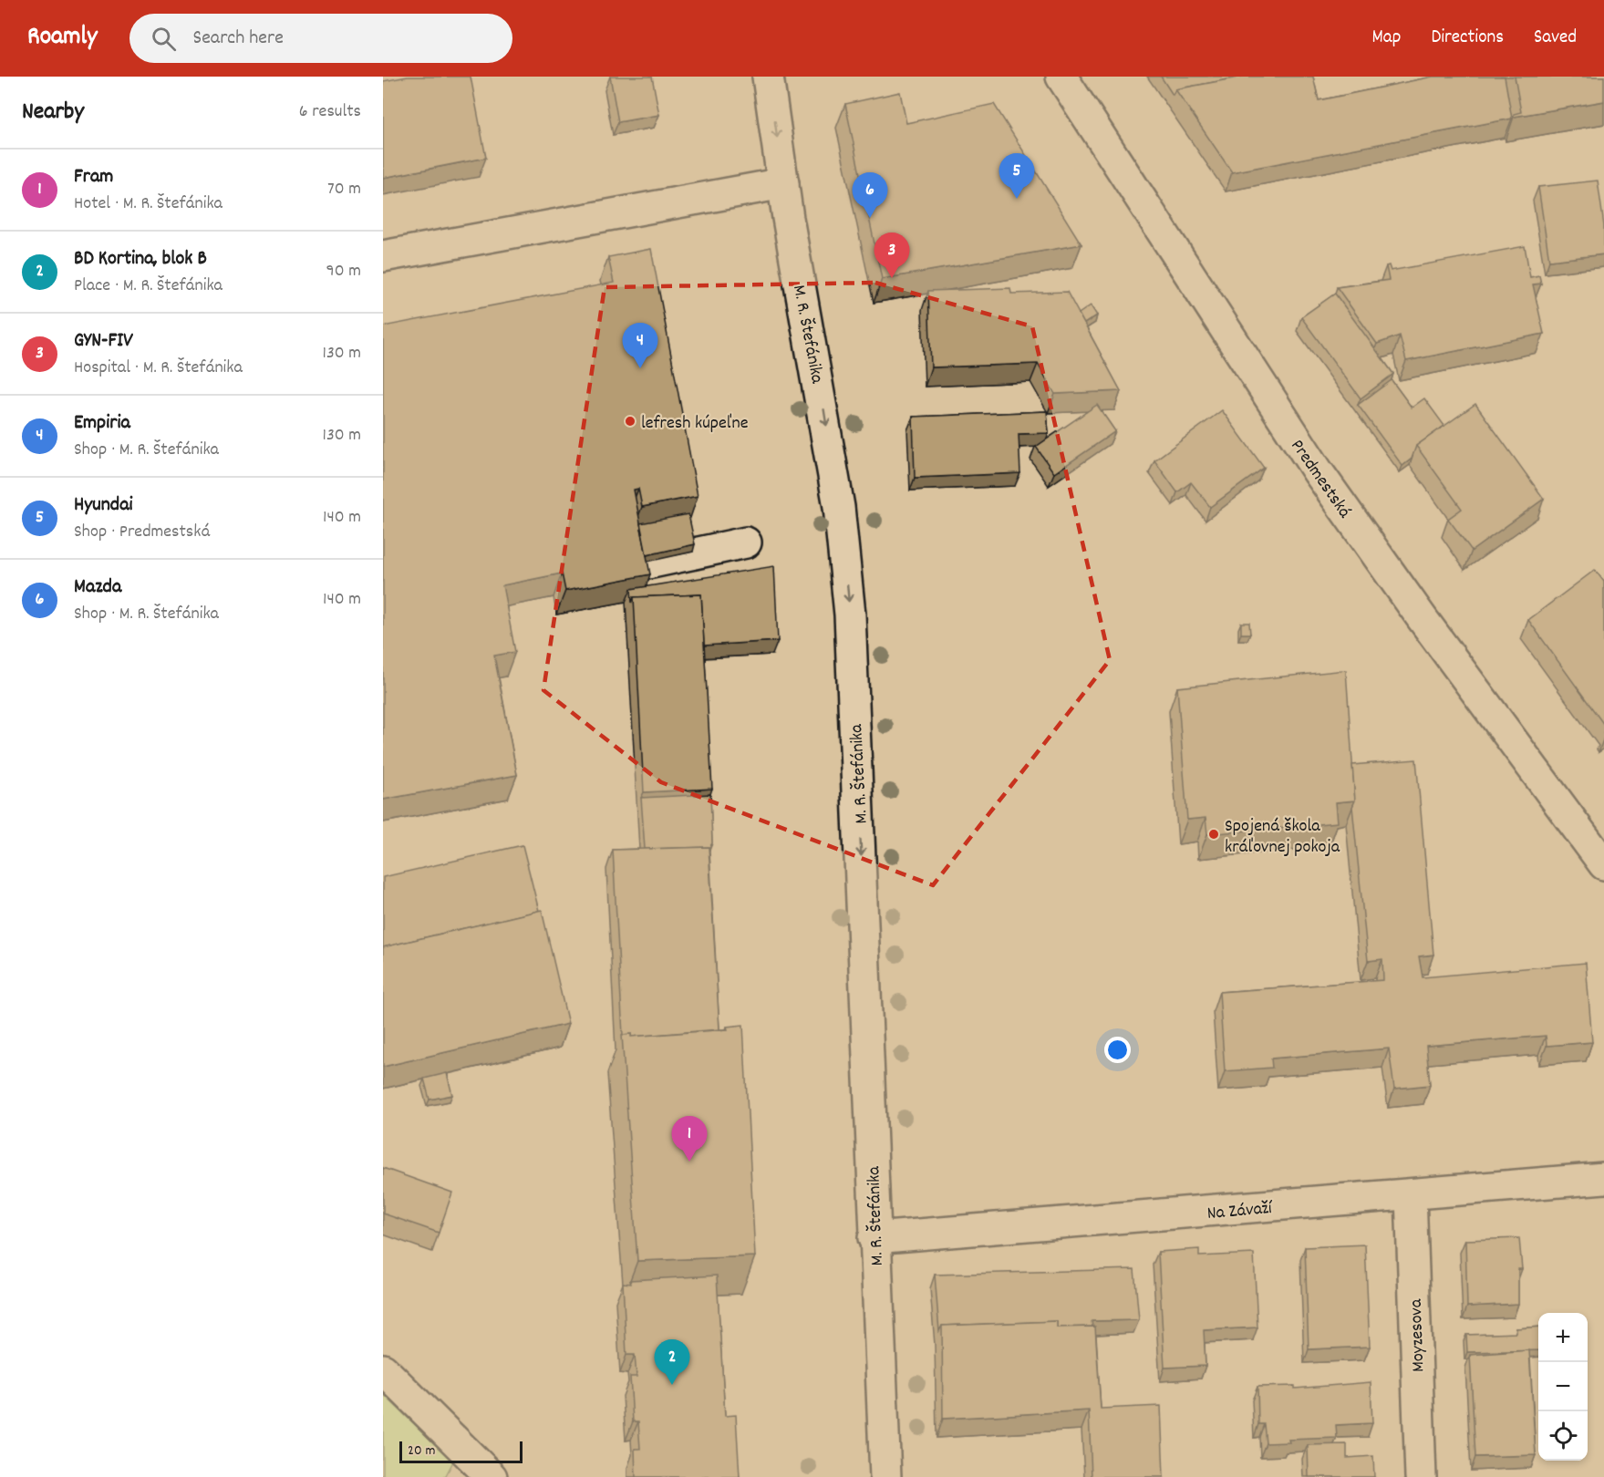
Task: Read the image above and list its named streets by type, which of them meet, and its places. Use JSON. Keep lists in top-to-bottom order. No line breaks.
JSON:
{"streets":{"street":["M. R. Štefánika","Predmestská","Na Závaží","Moyzesova"]},"crossings":[["M. R. Štefánika","Na Závaží"],["Na Závaží","Moyzesova"]],"one_way":["M. R. Štefánika"],"places":["lefresh kúpeľne","Spojená škola kráľovnej pokoja"],"scale_bar":"20 m","page":{"header":"Roamly","search":"Search here","nav":["Map","Directions","Saved"],"heading":["Nearby","6 results"],"list":[{"mark":"1","name":"Fram","note":"Hotel · M. R. Štefánika","value":"70 m"},{"mark":"2","name":"BD Kortina, blok B","note":"Place · M. R. Štefánika","value":"90 m"},{"mark":"3","name":"GYN-FIV","note":"Hospital · M. R. Štefánika","value":"130 m"},{"mark":"4","name":"Empiria","note":"Shop · M. R. Štefánika","value":"130 m"},{"mark":"5","name":"Hyundai","note":"Shop · Predmestská","value":"140 m"},{"mark":"6","name":"Mazda","note":"Shop · M. R. Štefánika","value":"140 m"}],"pins":["5","6","3","4","1","2"],"map_buttons":["+","−"],"scale":"20 m"}}
